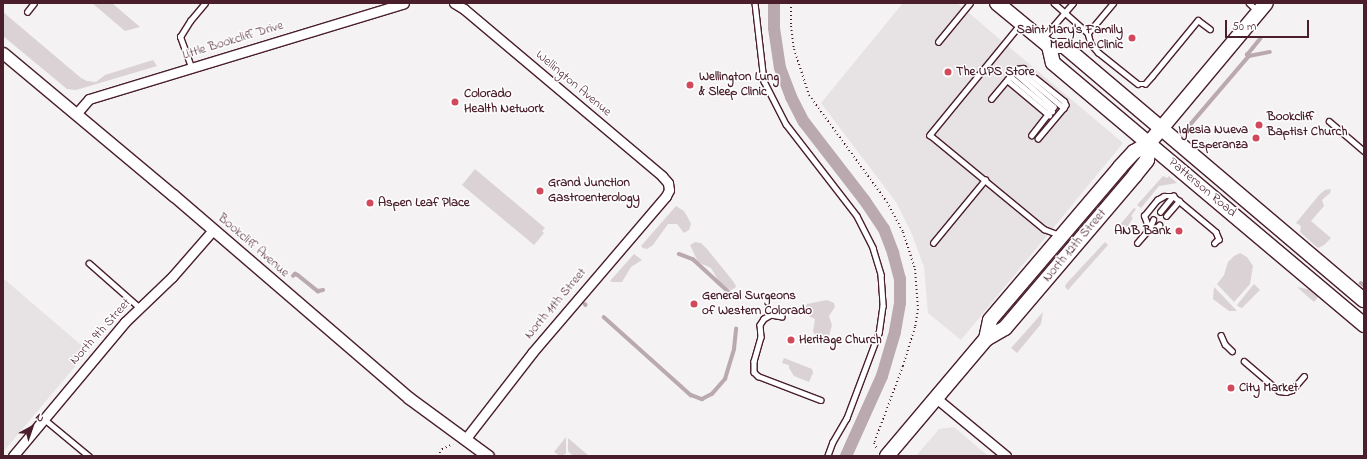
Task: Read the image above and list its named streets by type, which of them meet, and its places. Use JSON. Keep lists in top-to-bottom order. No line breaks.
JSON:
{"streets":{"main road":["Patterson Road","North 12th Street"],"street":["Little Bookcliff Drive","Wellington Avenue","Bookcliff Avenue","North 11th Street","North 9th Street"]},"crossings":[["Little Bookcliff Drive","Bookcliff Avenue"],["Wellington Avenue","North 11th Street"],["Patterson Road","North 12th Street"],["Bookcliff Avenue","North 11th Street"],["Bookcliff Avenue","North 9th Street"]],"places":["Saint Mary's Family Medicine Clinic","The UPS Store","Wellington Lung & Sleep Clinic","Colorado Health Network","Bookcliff Baptist Church","Iglesia Nueva Esperanza","Grand Junction Gastroenterology","Aspen Leaf Place","ANB Bank","General Surgeons of Western Colorado","Heritage Church","City Market"],"scale_bar":"50 m","north":"top right"}
